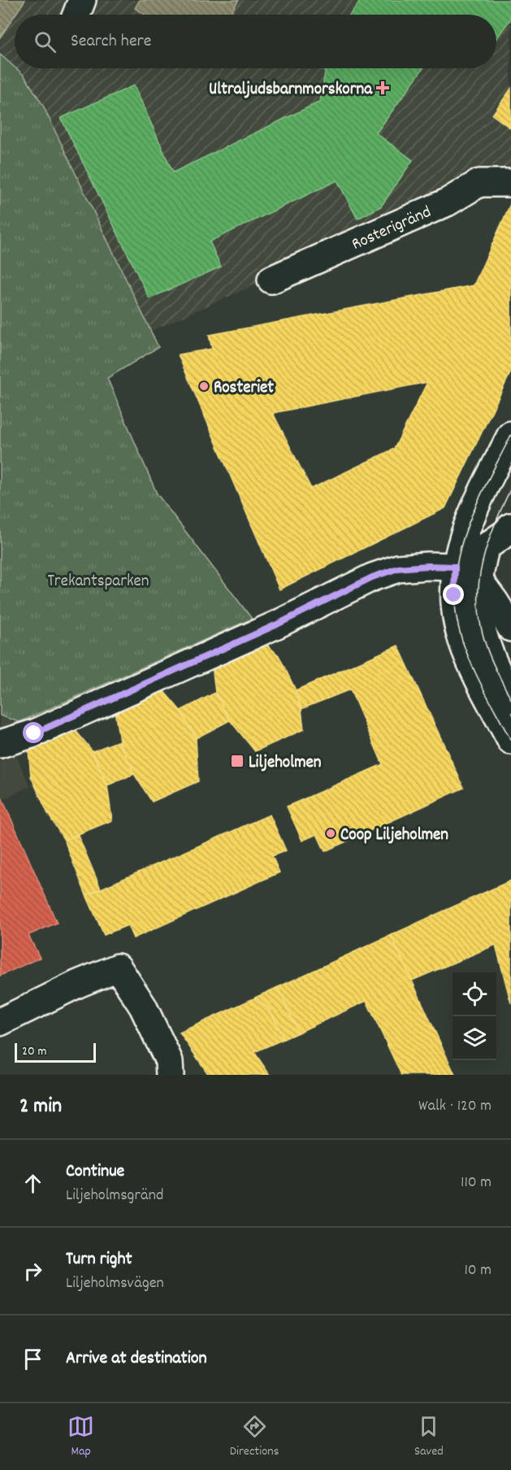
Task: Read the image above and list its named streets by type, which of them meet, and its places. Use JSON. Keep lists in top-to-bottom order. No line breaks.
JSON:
{"streets":{"street":["Rosterigränd"]},"parks":["Trekantsparken"],"places":{"health":["Ultraljudsbarnmorskorna"],"other":["Rosteriet","Coop Liljeholmen"],"transit":["Liljeholmen"]},"scale_bar":"20 m","page":{"search":"Search here","scale":"20 m","heading":["2 min","Walk · 120 m"],"list":[["Continue","Liljeholmsgränd","110 m"],["Turn right","Liljeholmsvägen","10 m"],"Arrive at destination"],"nav":["Map","Directions","Saved"]}}
